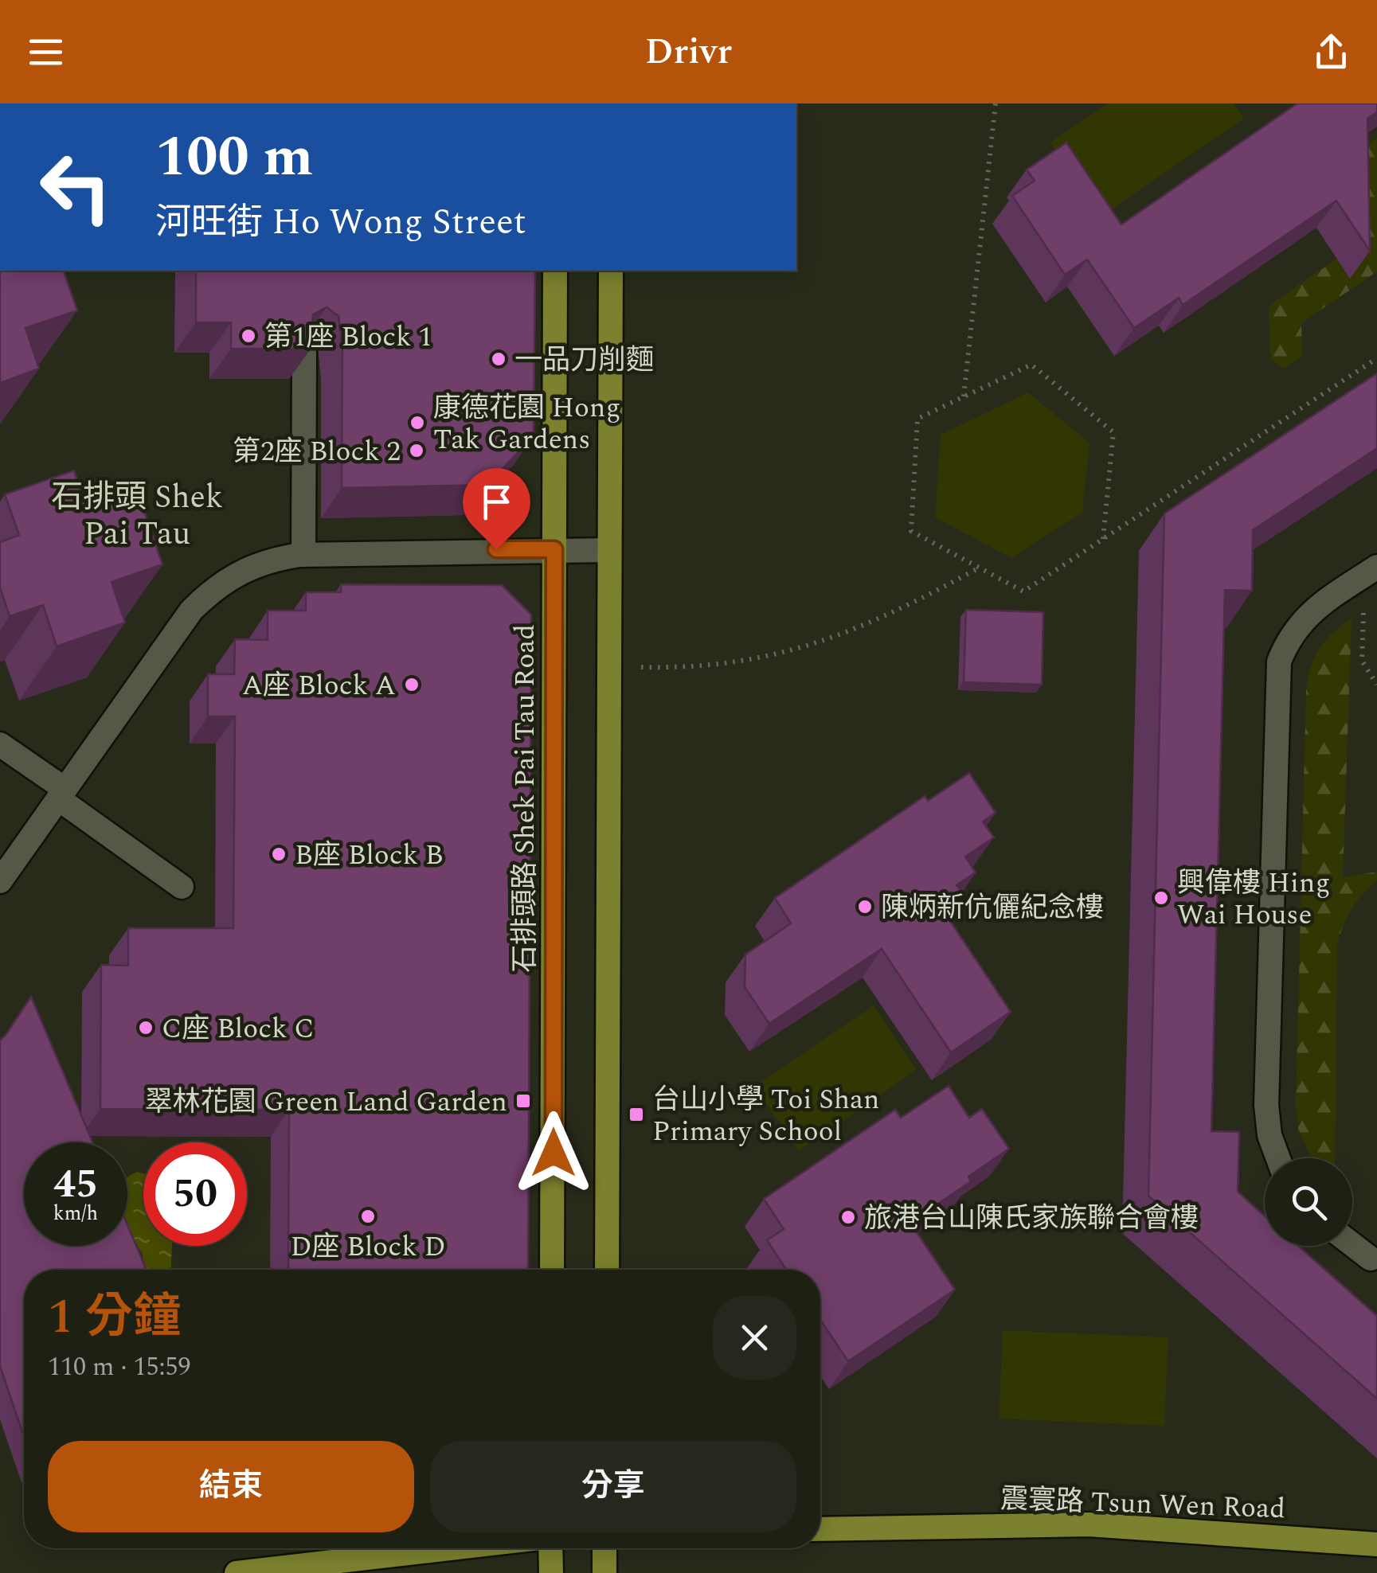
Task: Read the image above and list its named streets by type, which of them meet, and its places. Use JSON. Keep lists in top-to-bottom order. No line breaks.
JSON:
{"streets":{"main road":["石排頭路 Shek Pai Tau Road","震寰路 Tsun Wen Road"]},"districts":["石排頭 Shek Pai Tau"],"places":{"other":["第1座 Block 1","一品刀削麵","康德花園 Hong Tak Gardens","第2座 Block 2","A座 Block A","B座 Block B","興偉樓 Hing Wai House","陳炳新伉儷紀念樓","C座 Block C","D座 Block D","旅港台山陳氏家族聯合會樓"],"transit":["翠林花園 Green Land Garden","台山小學 Toi Shan Primary School"]},"page":{"header":"Drivr","turn":["100 m","河旺街 Ho Wong Street"],"speed":"45 km/h","limit":"50","heading":["1 分鐘","110 m · 15:59"],"buttons":["結束","分享"]}}
